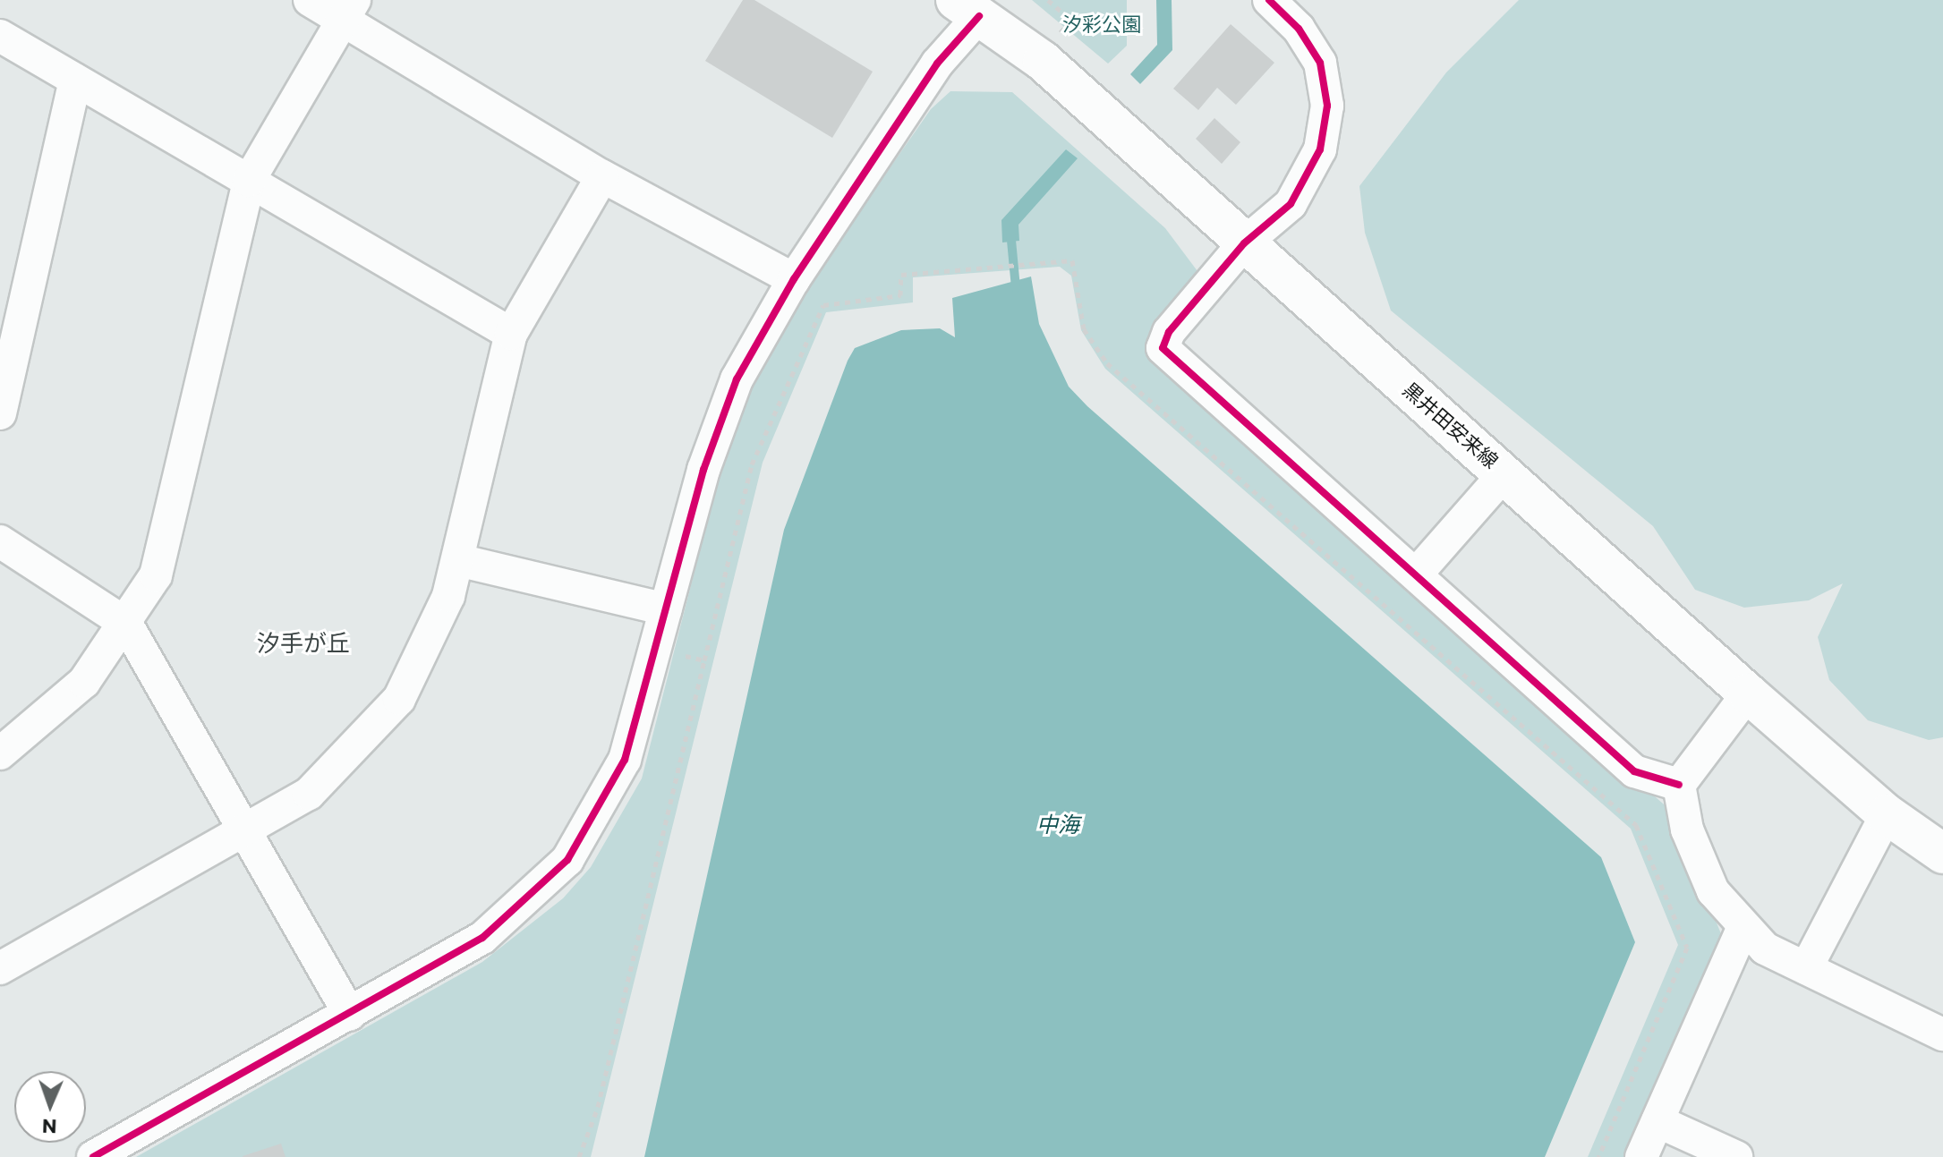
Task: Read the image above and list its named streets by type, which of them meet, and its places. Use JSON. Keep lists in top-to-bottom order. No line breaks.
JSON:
{"streets":{"main road":["黒井田安来線"]},"districts":["汐手が丘"],"water":["中海"],"parks":["汐彩公園"],"north":"bottom"}
